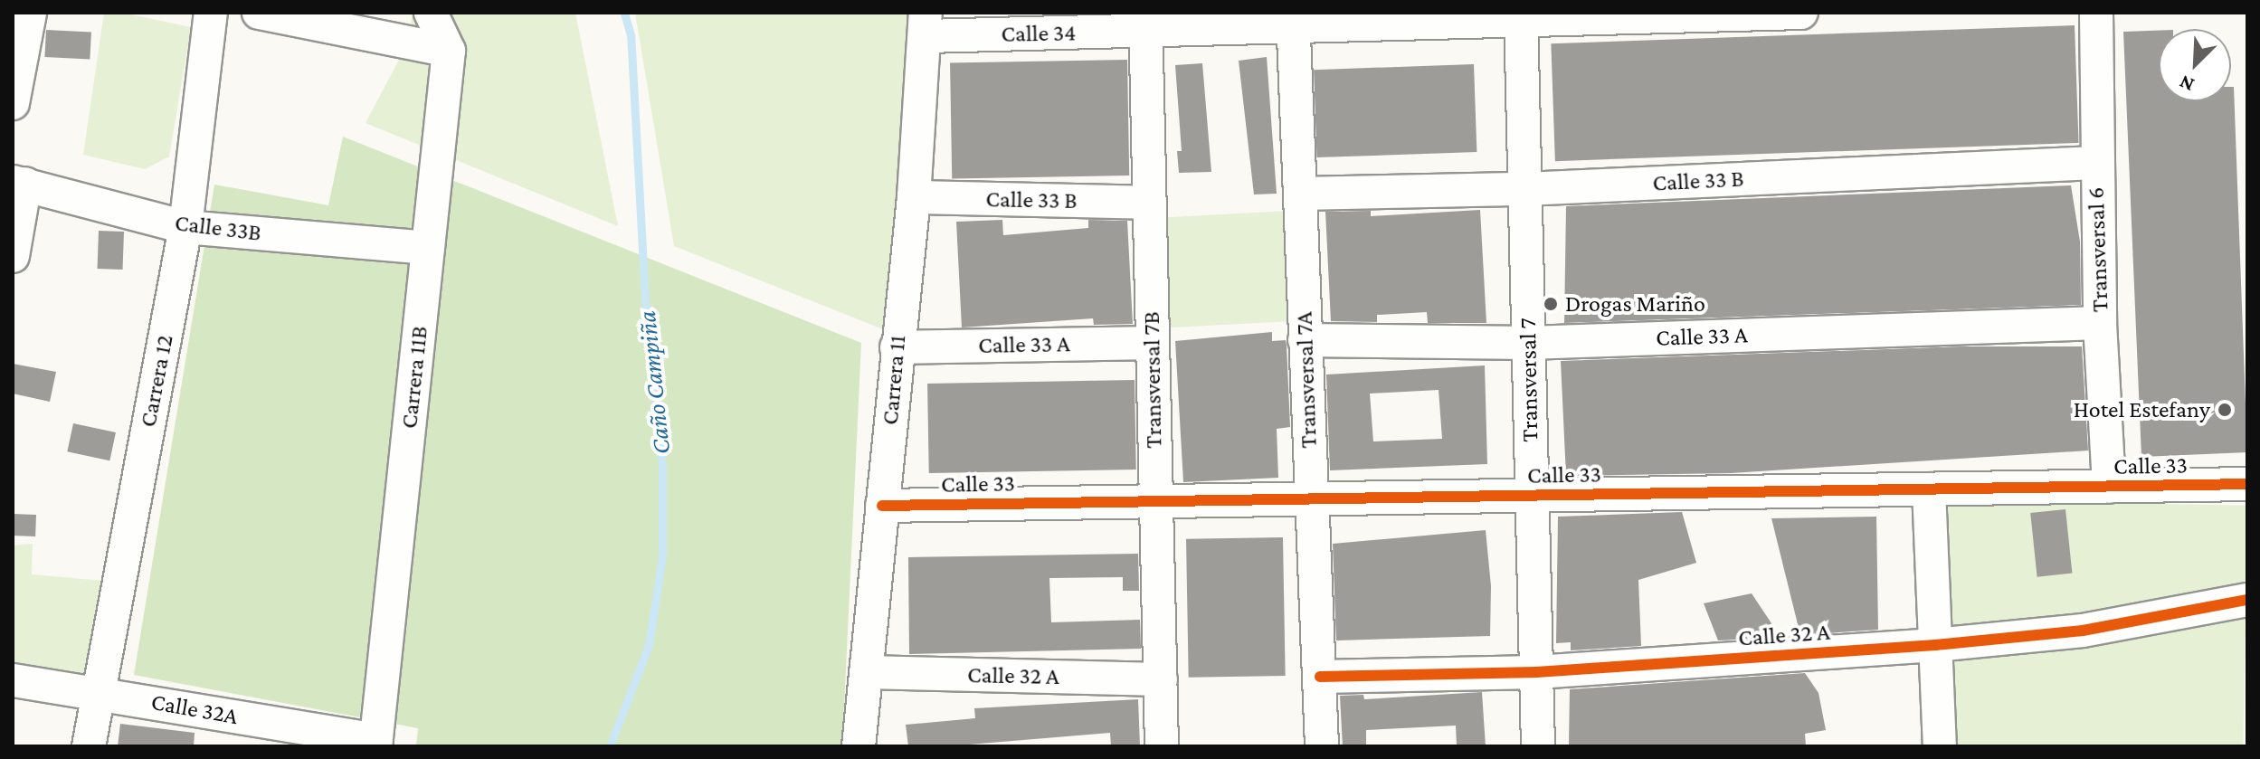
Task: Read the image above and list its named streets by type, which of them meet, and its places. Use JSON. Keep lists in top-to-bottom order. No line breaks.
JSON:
{"streets":{"street":["Calle 34","Calle 33 B","Calle 33B","Transversal 6","Calle 33 A","Carrera 11B","Carrera 11","Transversal 7B","Transversal 7A","Transversal 7","Carrera 12","Calle 33","Calle 32 A","Calle 32A"]},"crossings":[["Calle 34","Carrera 11"],["Calle 34","Transversal 7B"],["Calle 34","Transversal 7A"],["Calle 34","Transversal 7"],["Calle 33 B","Transversal 6"],["Calle 33 B","Carrera 11"],["Calle 33 B","Transversal 7B"],["Calle 33 B","Transversal 7A"],["Calle 33 B","Transversal 7"],["Calle 33B","Carrera 11B"],["Calle 33B","Carrera 12"],["Transversal 6","Calle 33 A"],["Transversal 6","Calle 33"],["Calle 33 A","Carrera 11"],["Calle 33 A","Transversal 7B"],["Calle 33 A","Transversal 7A"],["Calle 33 A","Transversal 7"],["Carrera 11B","Calle 32A"],["Carrera 11","Calle 33"],["Carrera 11","Calle 32 A"],["Transversal 7B","Calle 33"],["Transversal 7B","Calle 32 A"],["Transversal 7A","Calle 33"],["Transversal 7A","Calle 32 A"],["Transversal 7","Calle 33"],["Transversal 7","Calle 32 A"],["Carrera 12","Calle 32A"]],"water":["Caño Campiña"],"places":["Drogas Mariño","Hotel Estefany"],"north":"bottom left"}
